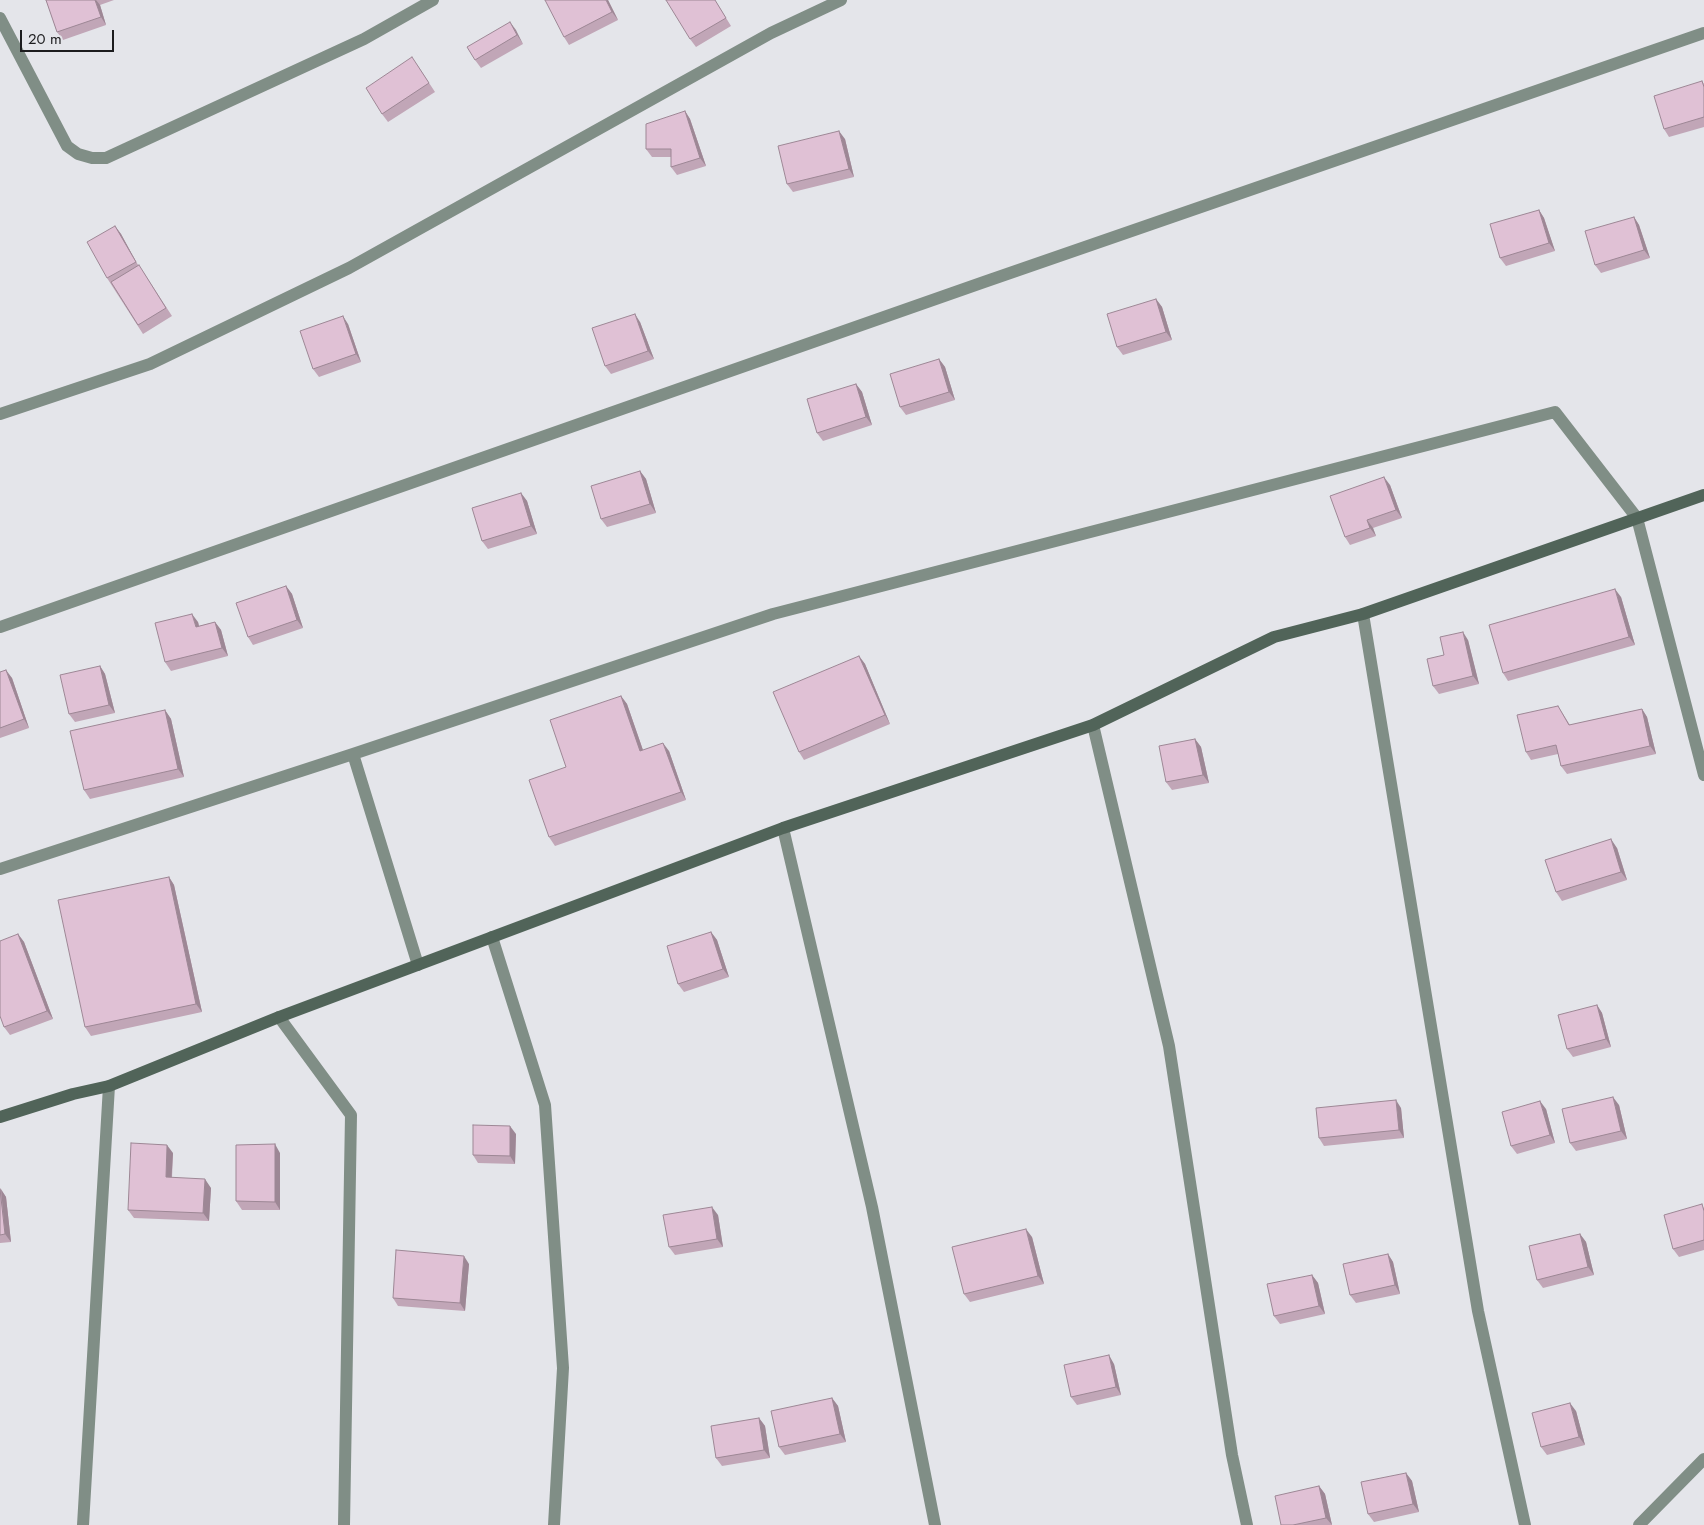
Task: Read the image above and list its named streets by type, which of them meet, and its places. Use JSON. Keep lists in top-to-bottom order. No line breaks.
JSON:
{"scale_bar":"20 m"}
